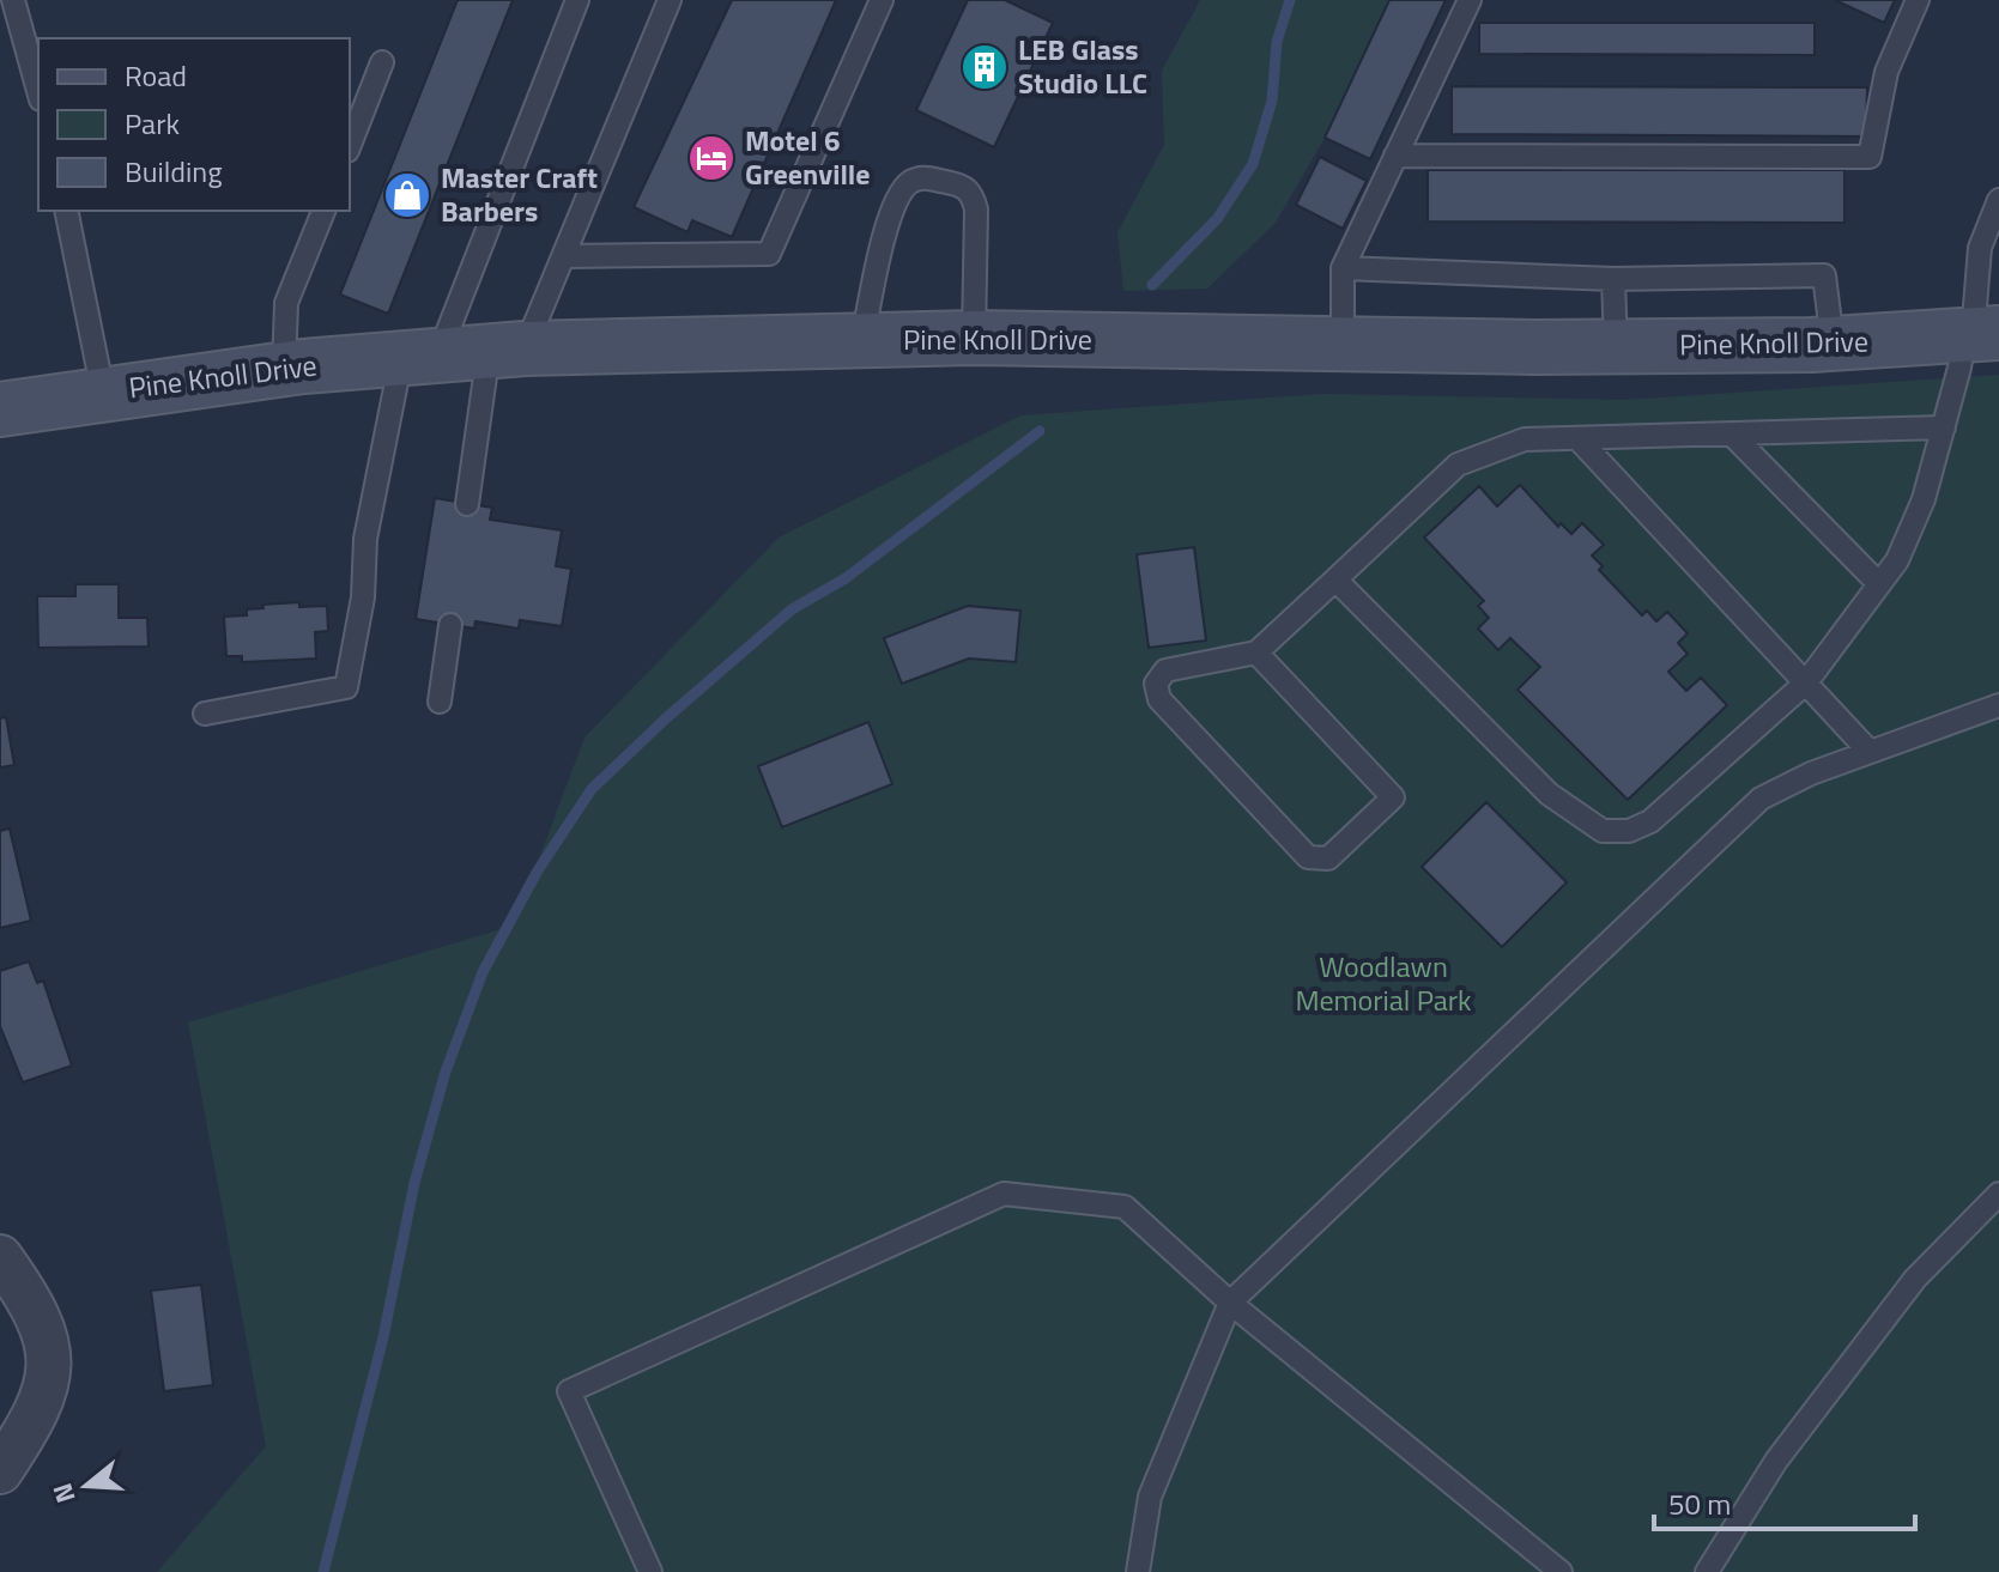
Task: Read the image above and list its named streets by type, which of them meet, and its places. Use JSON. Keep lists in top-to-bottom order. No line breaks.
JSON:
{"streets":{"street":["Pine Knoll Drive"]},"parks":["Woodlawn Memorial Park"],"places":{"building":["LEB Glass Studio LLC"],"hotel":["Motel 6 Greenville"],"shop":["Master Craft Barbers"]},"legend":["Road","Park","Building"],"scale_bar":"50 m","north":"left"}
